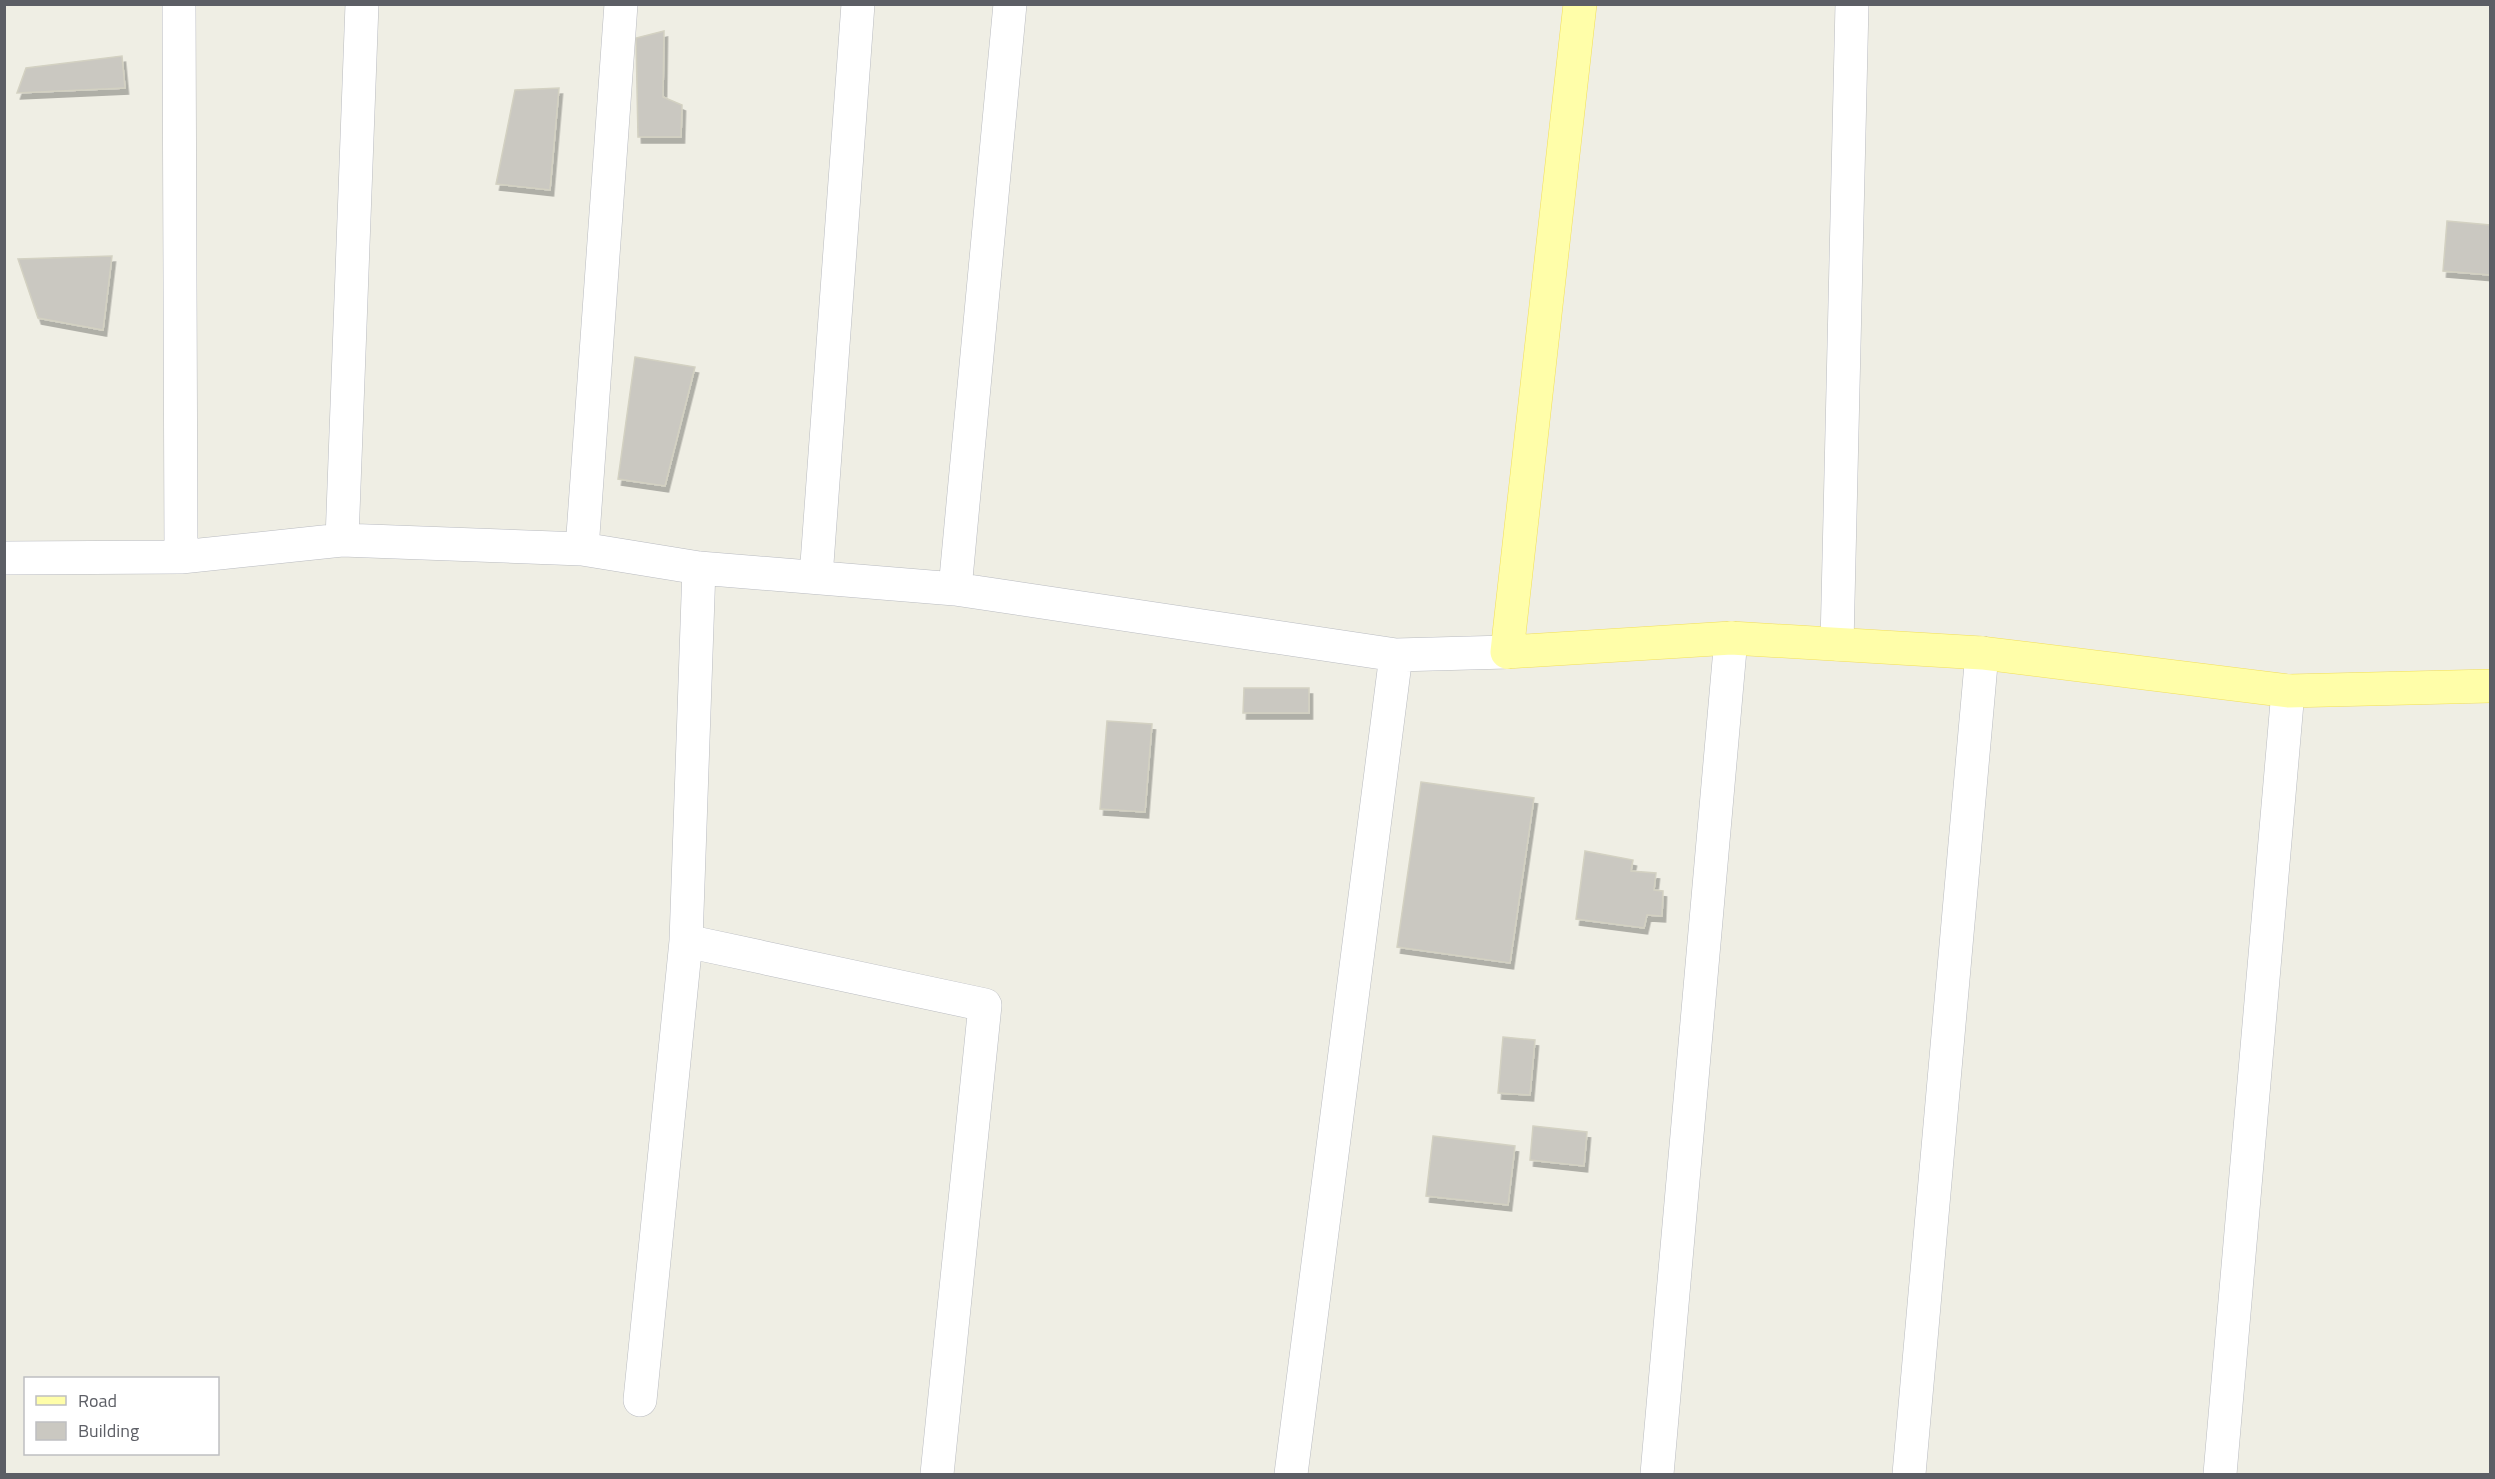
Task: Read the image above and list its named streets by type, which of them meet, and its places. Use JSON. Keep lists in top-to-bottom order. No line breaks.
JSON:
{"legend":["Road","Building"]}
